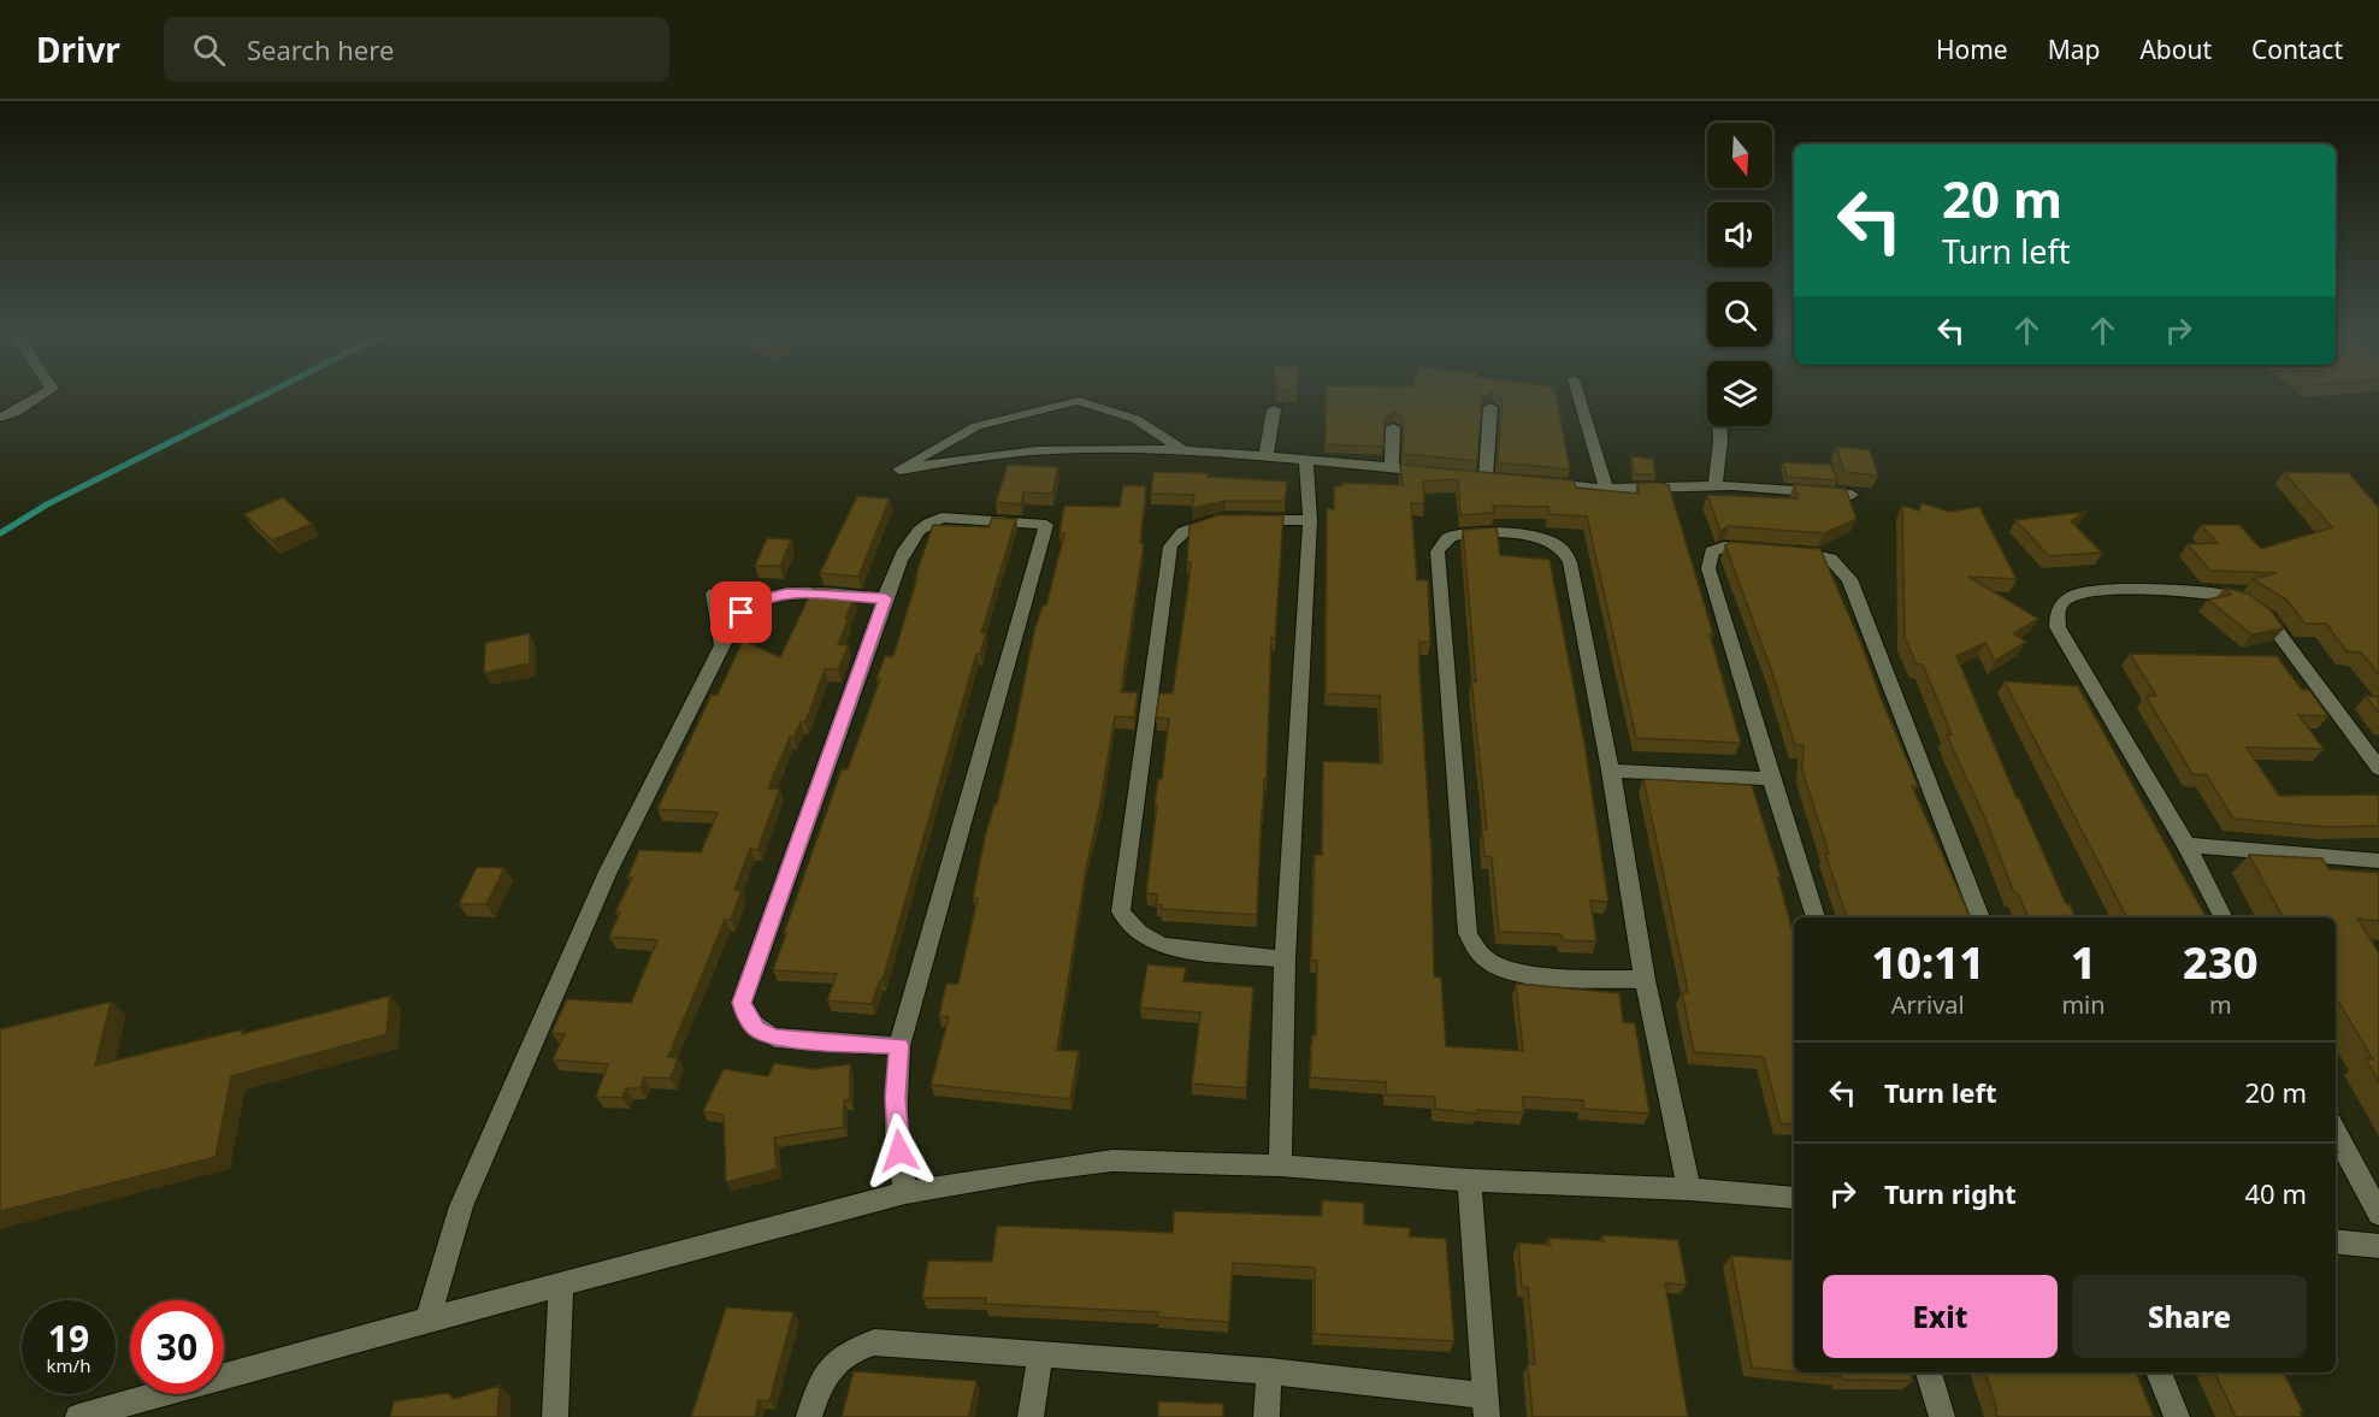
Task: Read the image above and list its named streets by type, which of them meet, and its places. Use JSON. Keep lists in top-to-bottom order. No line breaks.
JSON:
{"north":"bottom","page":{"header":"Drivr","search":"Search here","nav":["Home","Map","About","Contact"],"turn":["20 m","Turn left"],"eta":["10:11","Arrival","1","min","230","m"],"list":[{"name":"Turn left","value":"20 m"},{"name":"Turn right","value":"40 m"}],"buttons":["Exit","Share"],"speed":"19 km/h","limit":"30"}}
